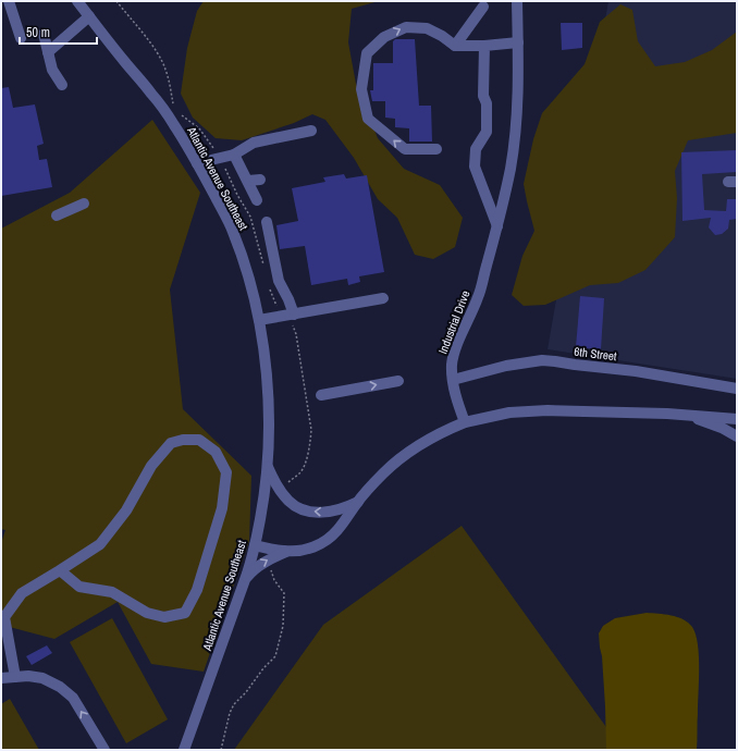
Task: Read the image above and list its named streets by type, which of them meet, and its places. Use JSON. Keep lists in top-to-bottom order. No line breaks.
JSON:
{"streets":{"street":["Atlantic Avenue Southeast","Industrial Drive","6th Street"]},"crossings":[["Industrial Drive","6th Street"]],"scale_bar":"50 m"}
